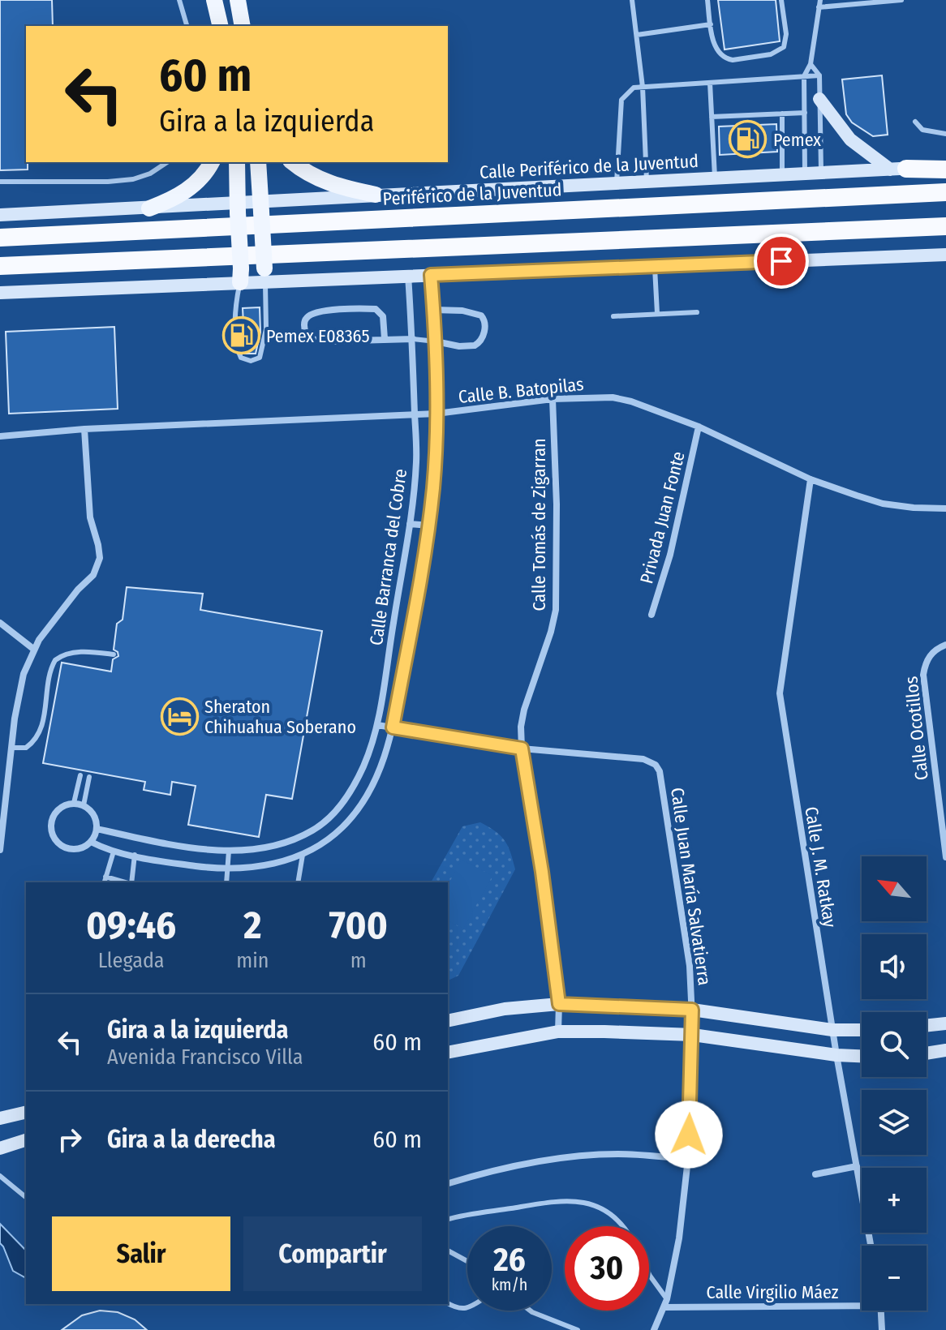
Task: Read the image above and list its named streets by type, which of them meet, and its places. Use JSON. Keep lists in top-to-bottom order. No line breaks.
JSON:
{"streets":{"highway":["Periférico de la Juventud"],"main road":["Calle Periférico de la Juventud"],"street":["Calle B. Batopilas","Privada Juan Fonte","Calle Tomás de Zigarran","Calle Barranca del Cobre","Calle Ocotillos","Calle J. M. Ratkay","Calle Juan María Salvatierra","Calle Virgilio Máez"]},"crossings":[["Calle B. Batopilas","Privada Juan Fonte"],["Calle B. Batopilas","Calle Tomás de Zigarran"],["Calle B. Batopilas","Calle Barranca del Cobre"],["Calle B. Batopilas","Calle J. M. Ratkay"],["Calle Tomás de Zigarran","Calle Juan María Salvatierra"],["Calle Barranca del Cobre","Calle Juan María Salvatierra"],["Calle Juan María Salvatierra","Calle Virgilio Máez"]],"places":{"fuel station":["Pemex","Pemex E08365"],"hotel":["Sheraton Chihuahua Soberano"]},"north":"top left","page":{"turn":["60 m","Gira a la izquierda"],"map_buttons":["+","−"],"eta":["09:46","Llegada","2","min","700","m"],"list":[{"name":"Gira a la izquierda","note":"Avenida Francisco Villa","value":"60 m"},{"name":"Gira a la derecha","value":"60 m"}],"buttons":["Salir","Compartir"],"speed":"26 km/h","limit":"30"}}
